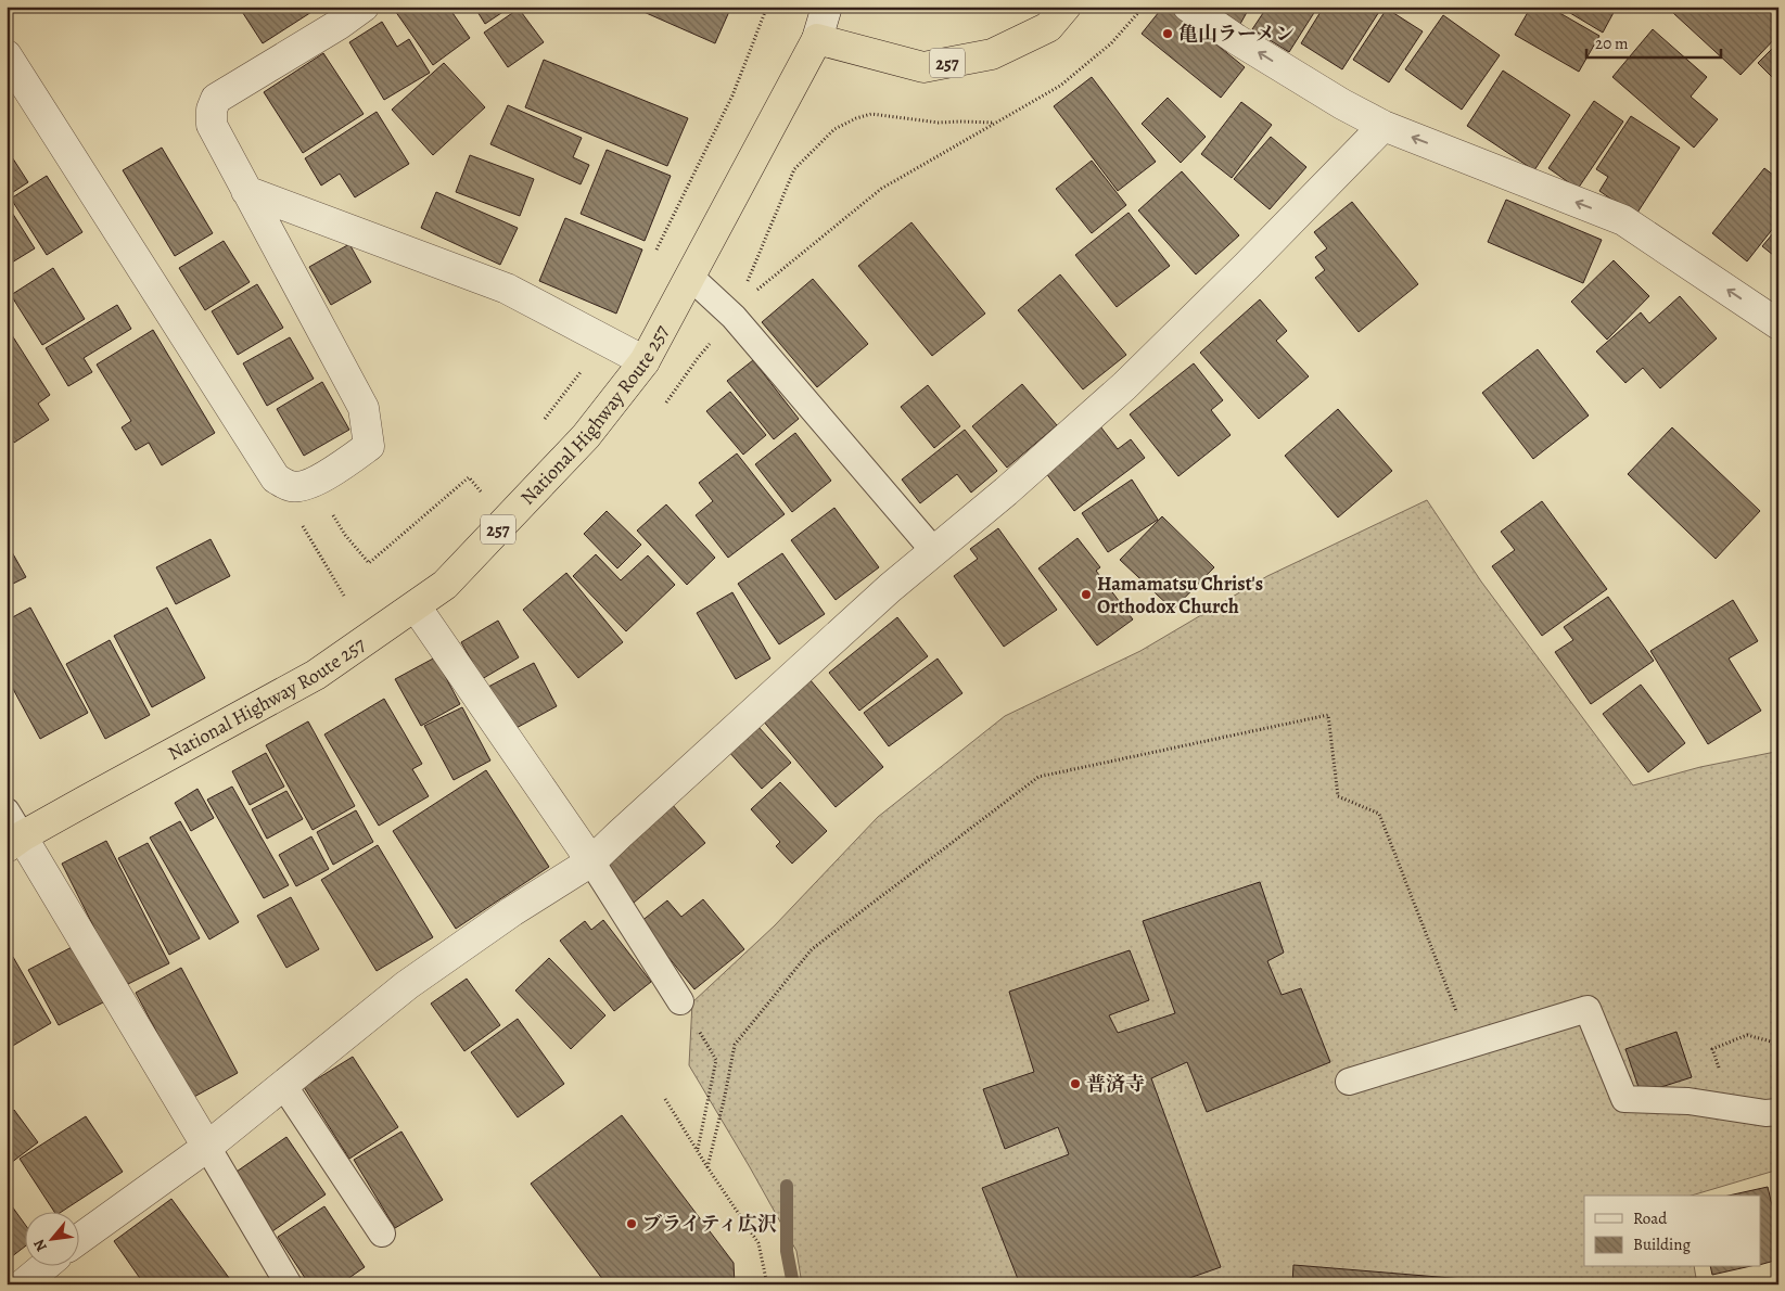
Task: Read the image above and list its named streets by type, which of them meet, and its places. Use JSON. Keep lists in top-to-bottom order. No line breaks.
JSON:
{"streets":{"highway":["257","National Highway Route 257"]},"crossings":[["257","National Highway Route 257"]],"places":["亀山ラーメン","Hamamatsu Christ's Orthodox Church","普済寺","ブライティ広沢"],"legend":["Road","Building"],"scale_bar":"20 m","north":"bottom left"}
